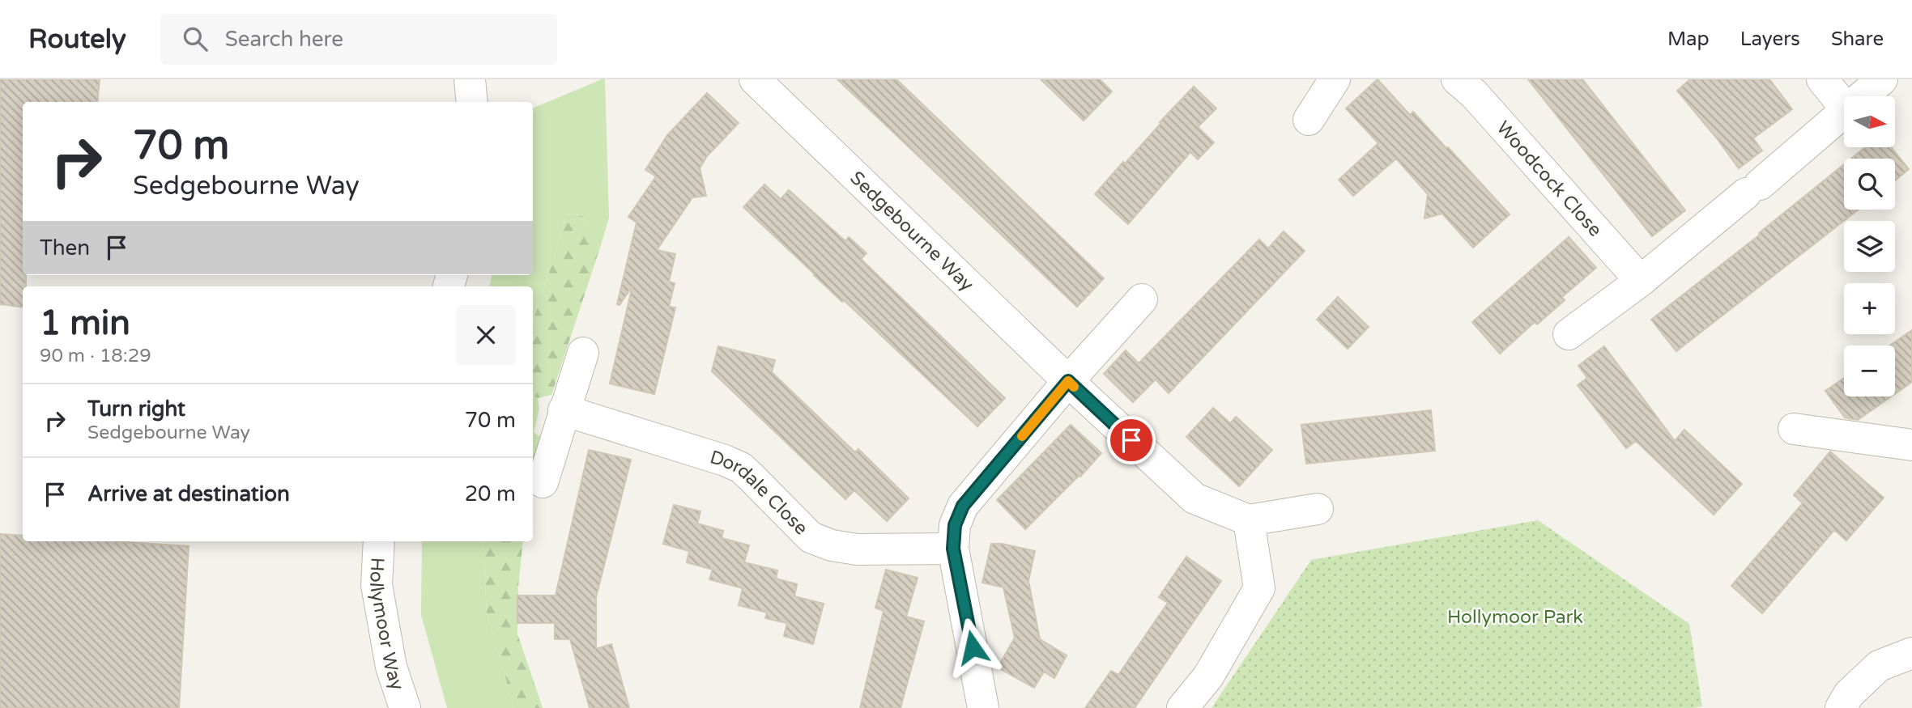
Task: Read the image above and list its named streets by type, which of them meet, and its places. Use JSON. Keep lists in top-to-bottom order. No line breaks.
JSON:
{"streets":{"street":["Woodcock Close","Sedgebourne Way","Dordale Close","Hollymoor Way"]},"parks":["Hollymoor Park"],"north":"right","page":{"header":"Routely","search":"Search here","nav":["Map","Layers","Share"],"map_buttons":["+","−"],"turn":["70 m","Sedgebourne Way"],"then":"Then","heading":["1 min","90 m · 18:29"],"list":[{"name":"Turn right","note":"Sedgebourne Way","value":"70 m"},{"name":"Arrive at destination","value":"20 m"}]}}
